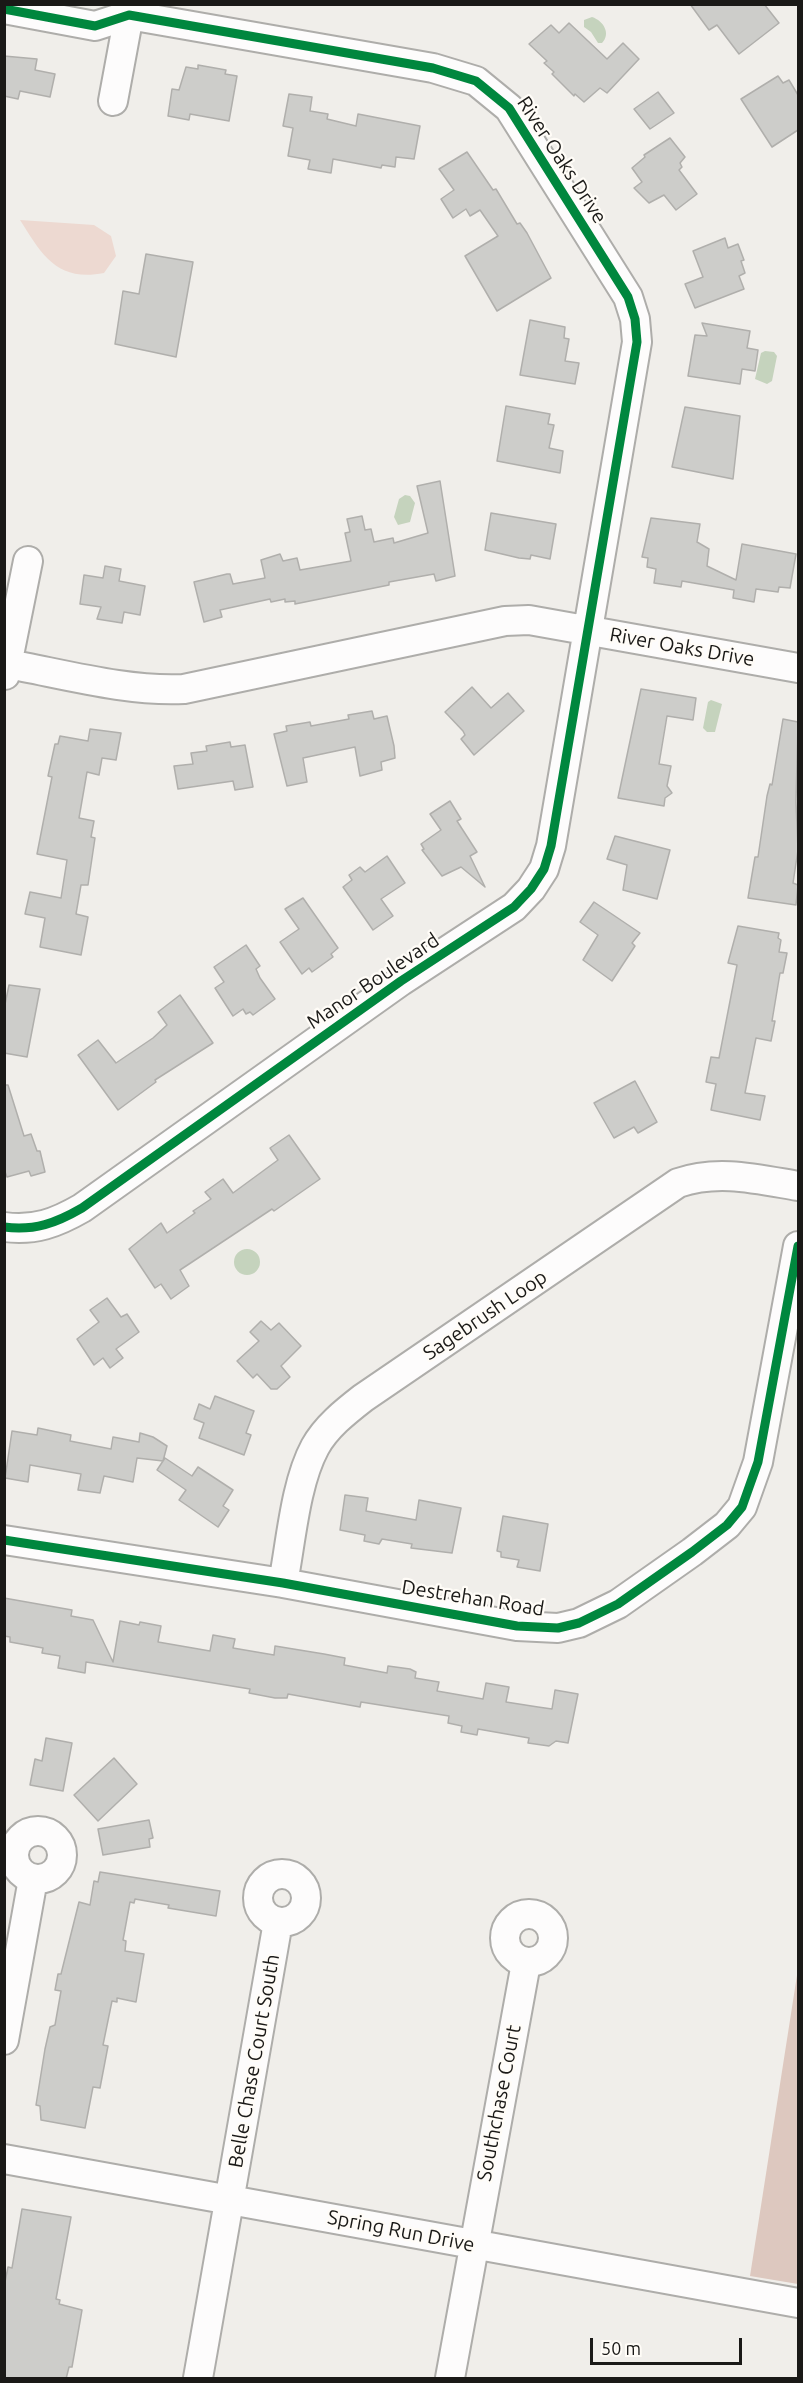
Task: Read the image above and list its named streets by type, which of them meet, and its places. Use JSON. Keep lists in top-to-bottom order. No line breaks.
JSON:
{"streets":{"street":["River Oaks Drive","Manor Boulevard","Sagebrush Loop","Destrehan Road","Belle Chase Court South","Southchase Court","Spring Run Drive"]},"crossings":[["River Oaks Drive","Manor Boulevard"],["Sagebrush Loop","Destrehan Road"],["Belle Chase Court South","Spring Run Drive"],["Southchase Court","Spring Run Drive"]],"scale_bar":"50 m"}
